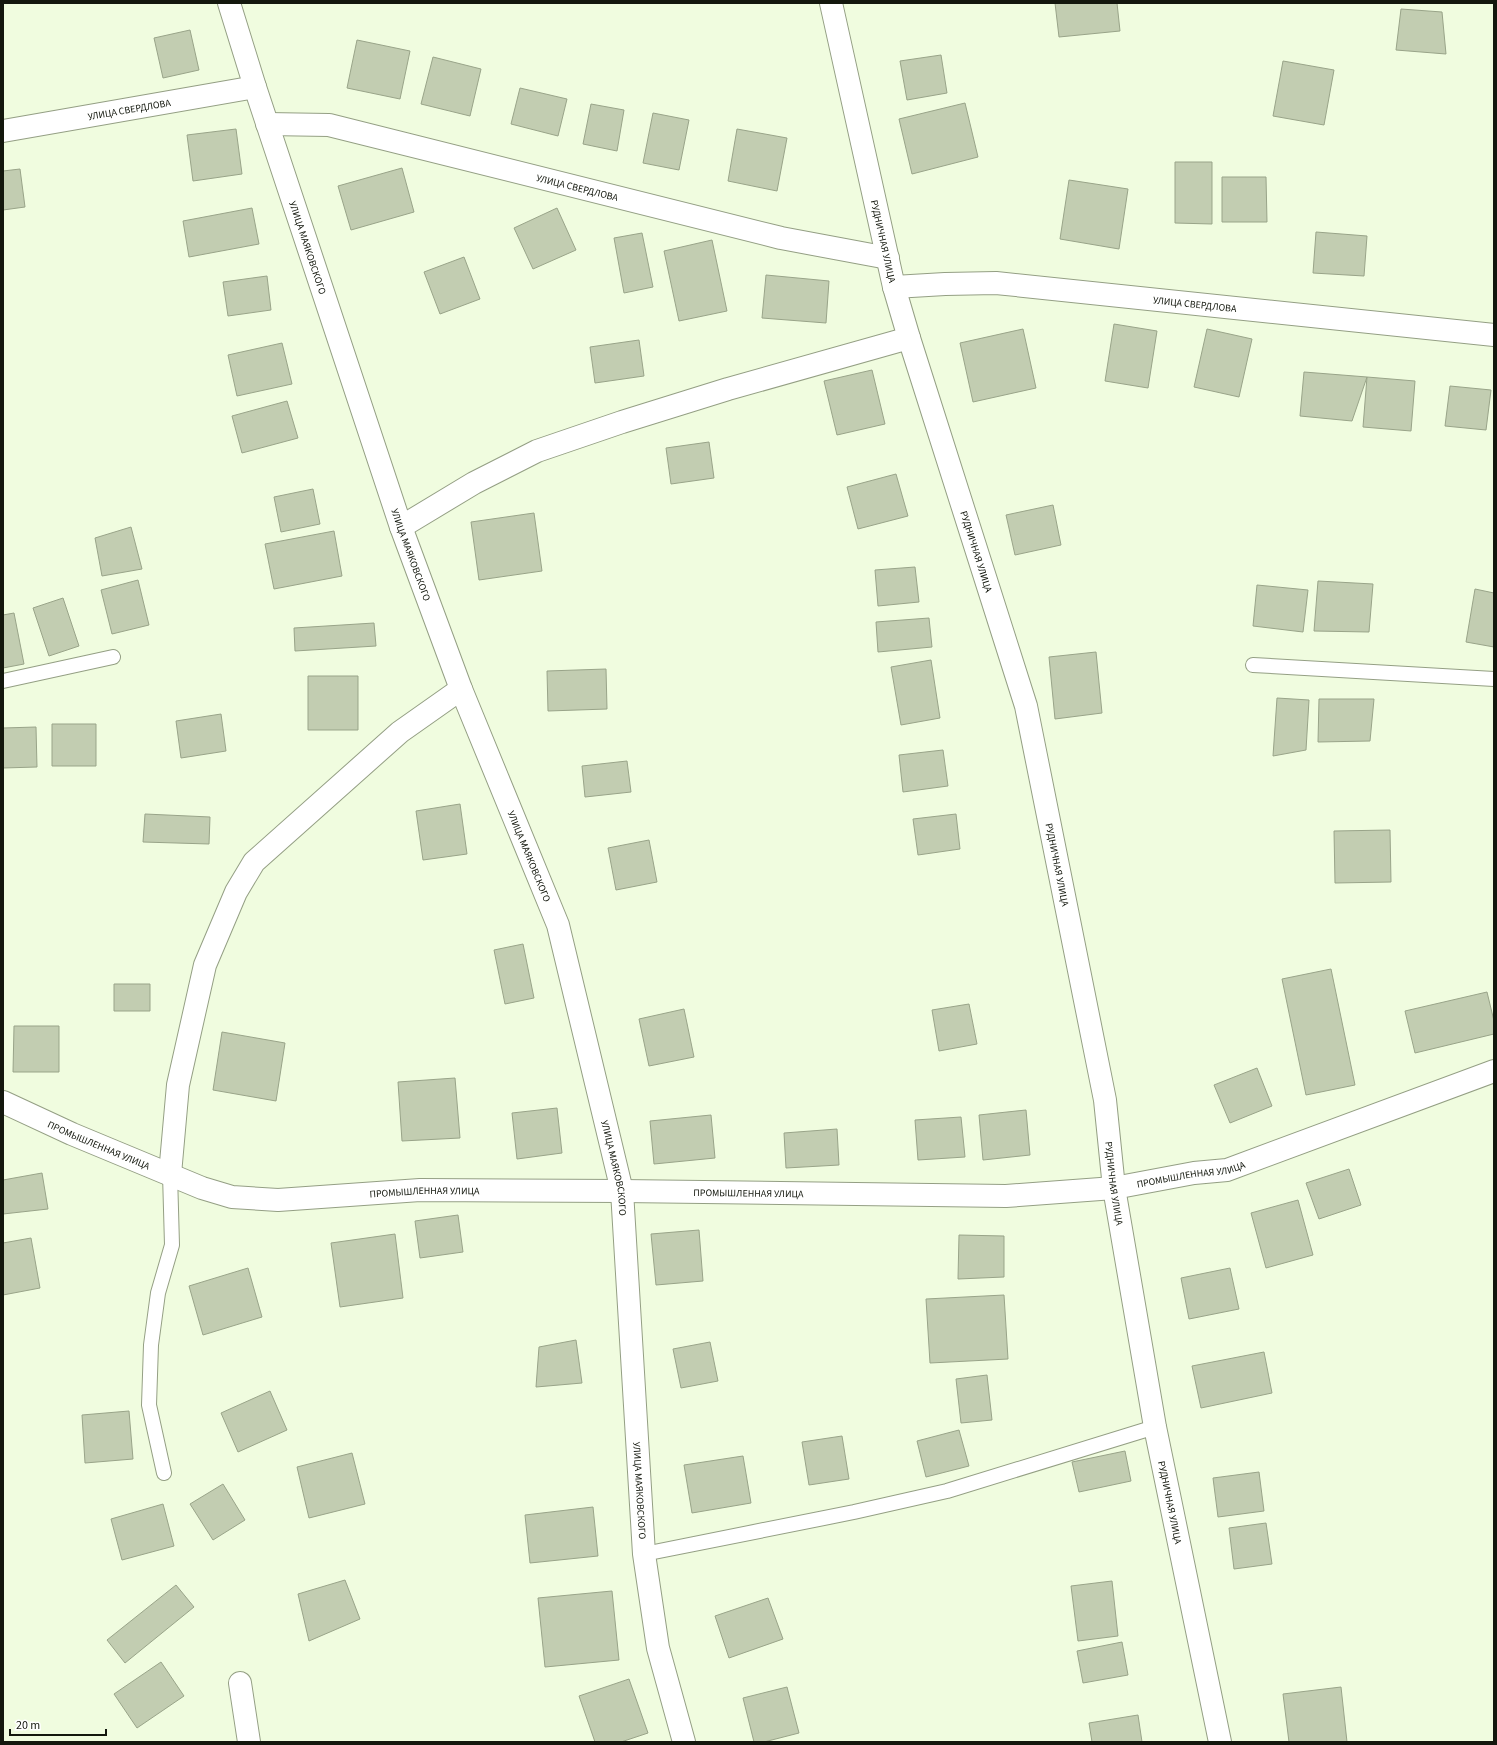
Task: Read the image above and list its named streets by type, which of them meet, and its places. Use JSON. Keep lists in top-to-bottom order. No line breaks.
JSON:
{"streets":{"street":["УЛИЦА СВЕРДЛОВА","РУДНИЧНАЯ УЛИЦА","УЛИЦА МАЯКОВСКОГО","ПРОМЫШЛЕННАЯ УЛИЦА"]},"crossings":[["УЛИЦА СВЕРДЛОВА","РУДНИЧНАЯ УЛИЦА"],["УЛИЦА СВЕРДЛОВА","УЛИЦА МАЯКОВСКОГО"],["РУДНИЧНАЯ УЛИЦА","ПРОМЫШЛЕННАЯ УЛИЦА"],["УЛИЦА МАЯКОВСКОГО","ПРОМЫШЛЕННАЯ УЛИЦА"]],"scale_bar":"20 m"}
